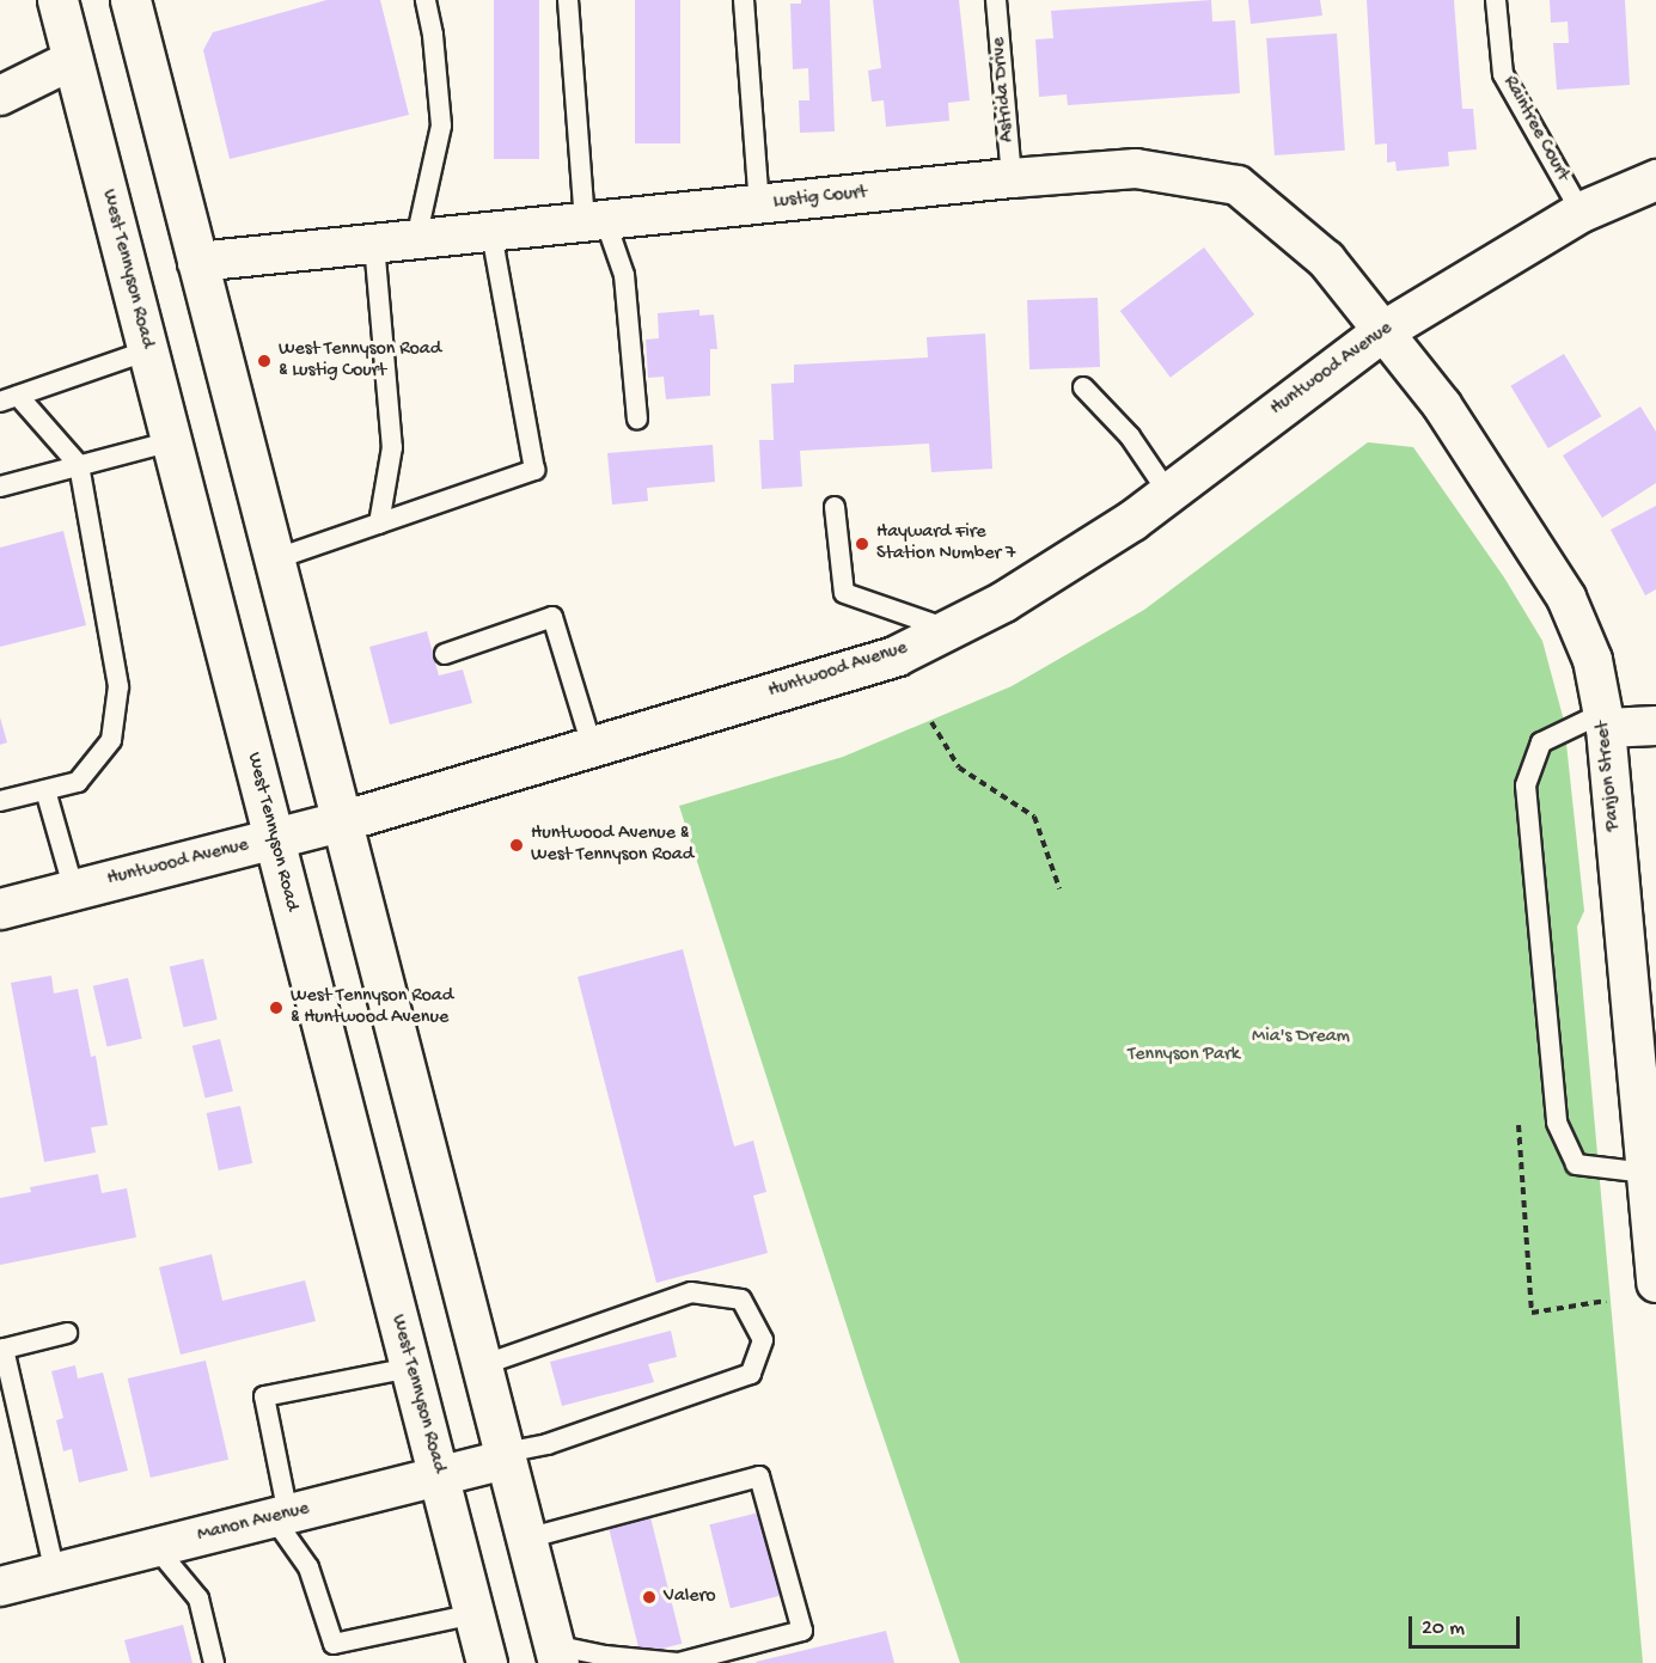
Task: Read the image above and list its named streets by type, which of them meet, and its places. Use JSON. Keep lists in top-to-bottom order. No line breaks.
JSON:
{"streets":{"main road":["West Tennyson Road","Huntwood Avenue"],"street":["Lustig Court","Panjon Street","Manon Avenue"],"lane":["Astrida Drive","Raintree Court"]},"crossings":[["Astrida Drive","Lustig Court"],["Raintree Court","Huntwood Avenue"],["Lustig Court","Huntwood Avenue"],["Lustig Court","Panjon Street"],["West Tennyson Road","Huntwood Avenue"],["West Tennyson Road","Manon Avenue"],["Huntwood Avenue","Panjon Street"]],"parks":["Mia's Dream","Tennyson Park"],"places":["West Tennyson Road & Lustig Court","Hayward Fire Station Number 7","Huntwood Avenue & West Tennyson Road","West Tennyson Road & Huntwood Avenue","Valero"],"scale_bar":"20 m"}
